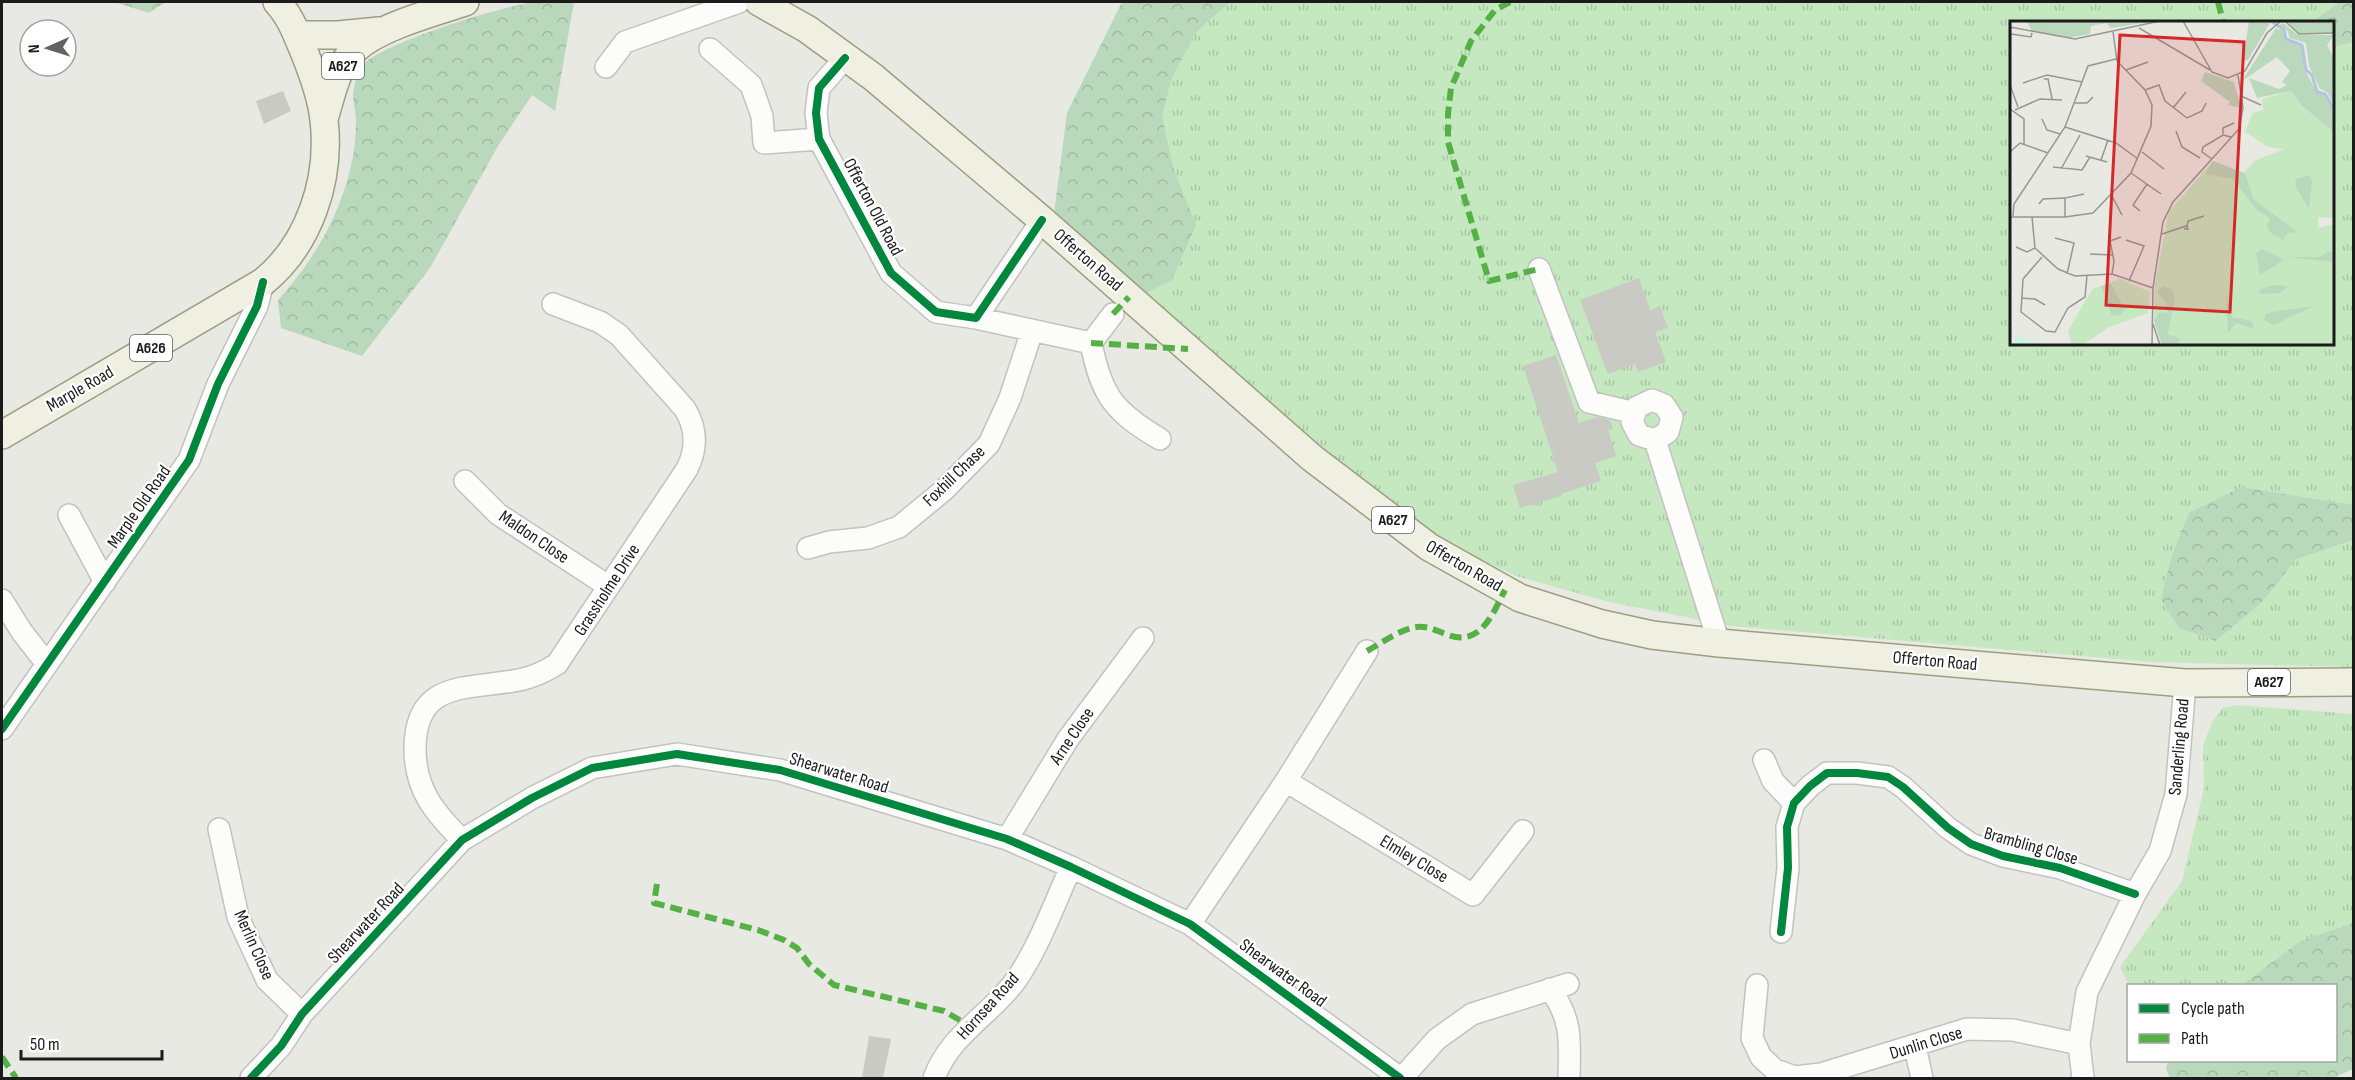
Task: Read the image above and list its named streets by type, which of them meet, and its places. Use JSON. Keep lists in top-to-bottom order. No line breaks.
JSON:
{"streets":{"main road":["A627","Offerton Road","A626","Marple Road"],"street":["Offerton Old Road","Foxhill Chase","Marple Old Road","Maldon Close","Grassholme Drive","Arne Close","Sanderling Road","Shearwater Road","Brambling Close","Elmley Close","Merlin Close","Hornsea Road","Dunlin Close"]},"crossings":[["A627","Marple Road"],["Offerton Old Road","Offerton Road"],["Offerton Old Road","Foxhill Chase"],["Offerton Road","Sanderling Road"],["Marple Road","Marple Old Road"],["Maldon Close","Grassholme Drive"],["Grassholme Drive","Shearwater Road"],["Arne Close","Shearwater Road"],["Sanderling Road","Brambling Close"],["Sanderling Road","Dunlin Close"],["Shearwater Road","Merlin Close"],["Shearwater Road","Hornsea Road"]],"legend":["Cycle path","Path"],"scale_bar":"50 m","north":"left"}
